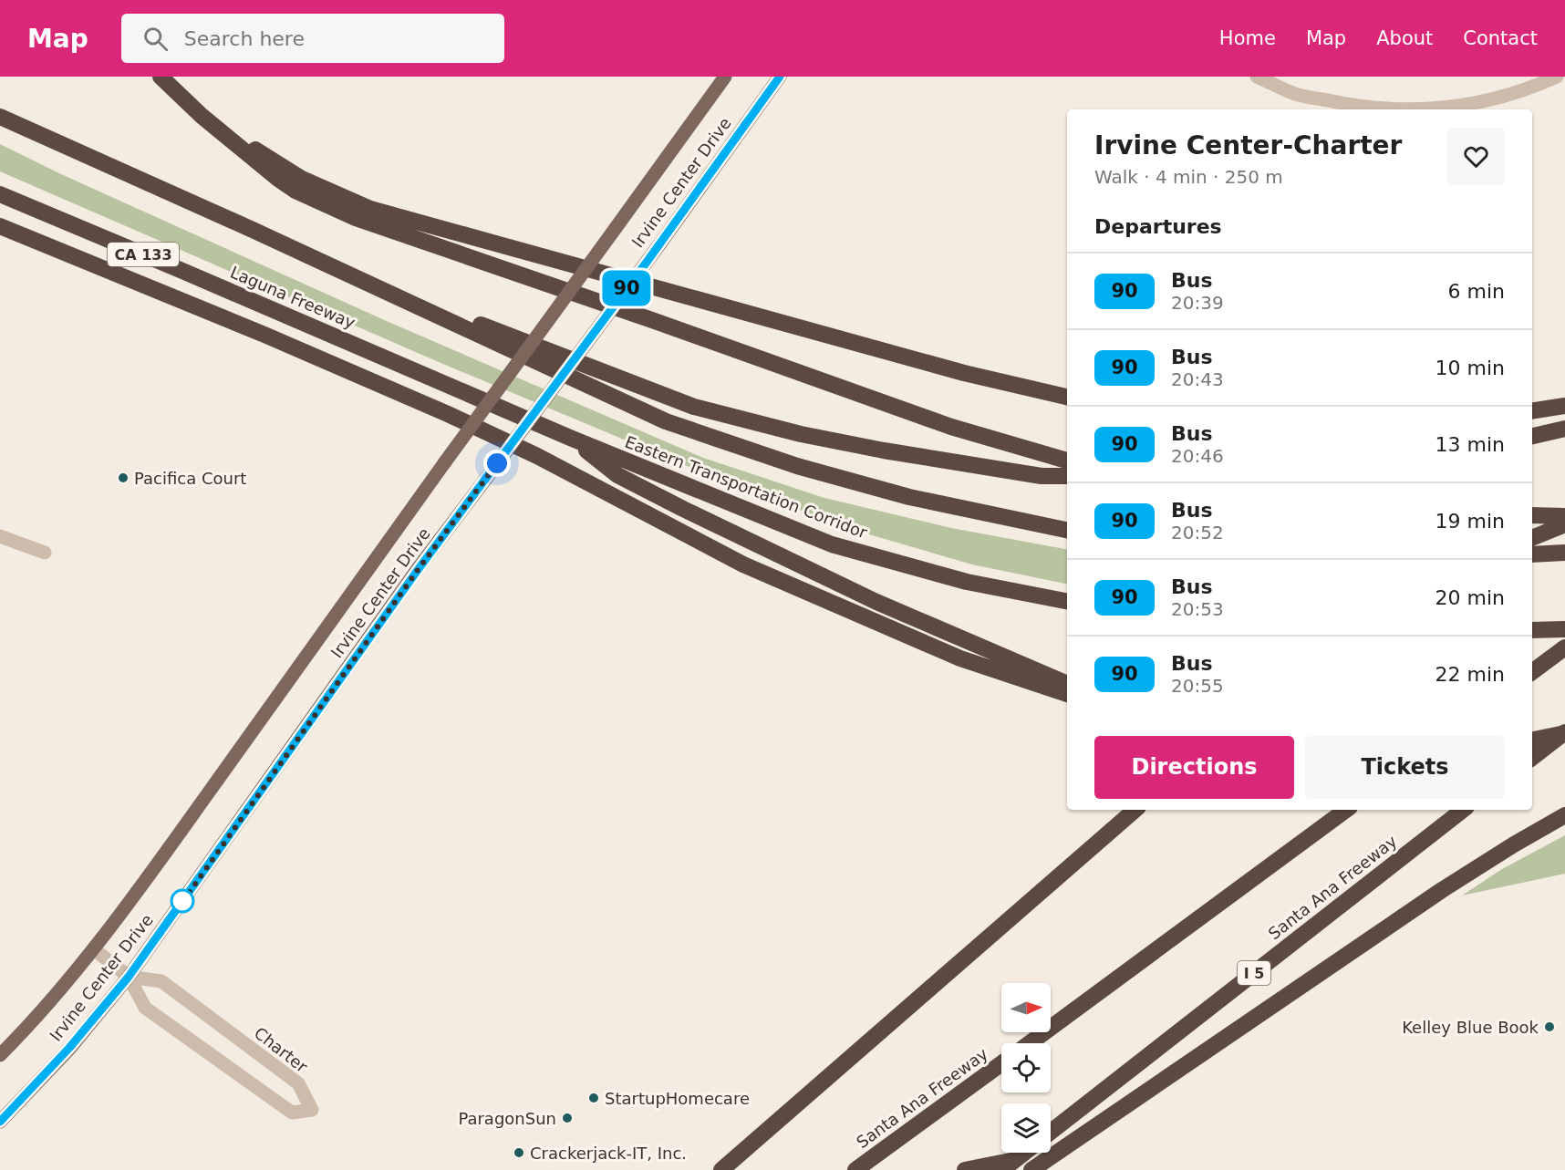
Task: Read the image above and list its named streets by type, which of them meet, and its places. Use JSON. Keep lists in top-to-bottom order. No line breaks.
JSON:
{"streets":{"highway":["CA 133","Laguna Freeway","Eastern Transportation Corridor","Santa Ana Freeway","I 5"],"main road":["Irvine Center Drive"],"street":["Charter"]},"crossings":[["Irvine Center Drive","Charter"],["Laguna Freeway","Eastern Transportation Corridor"]],"places":["Pacifica Court","Kelley Blue Book","StartupHomecare","ParagonSun","Crackerjack-IT, Inc."],"lines":["bus line 90"],"north":"right","page":{"header":"Map","search":"Search here","nav":["Home","Map","About","Contact"],"on_map":"90","heading":[["Irvine Center-Charter","Walk · 4 min · 250 m"],"Departures"],"list":[{"mark":"90","name":"Bus","note":"20:39","value":"6 min"},{"mark":"90","name":"Bus","note":"20:43","value":"10 min"},{"mark":"90","name":"Bus","note":"20:46","value":"13 min"},{"mark":"90","name":"Bus","note":"20:52","value":"19 min"},{"mark":"90","name":"Bus","note":"20:53","value":"20 min"},{"mark":"90","name":"Bus","note":"20:55","value":"22 min"}],"buttons":["Directions","Tickets"]}}
